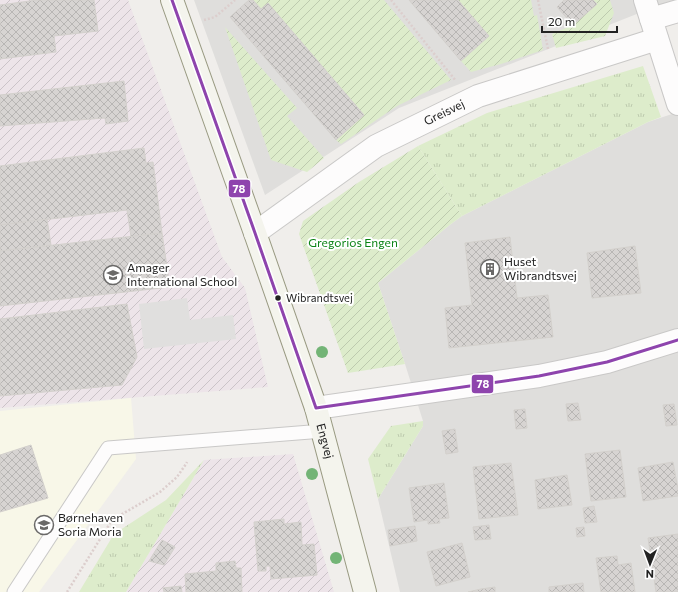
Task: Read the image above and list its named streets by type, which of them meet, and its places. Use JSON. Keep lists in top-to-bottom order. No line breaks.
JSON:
{"streets":{"street":["Greisvej","Engvej"]},"crossings":[["Greisvej","Engvej"]],"parks":["Gregorios Engen"],"places":{"building":["Huset Wibrandtsvej"],"school or university":["Amager International School","Børnehaven Soria Moria"],"other":["Wibrandtsvej"]},"lines":["transit line 78"],"scale_bar":"20 m","north":"bottom"}
